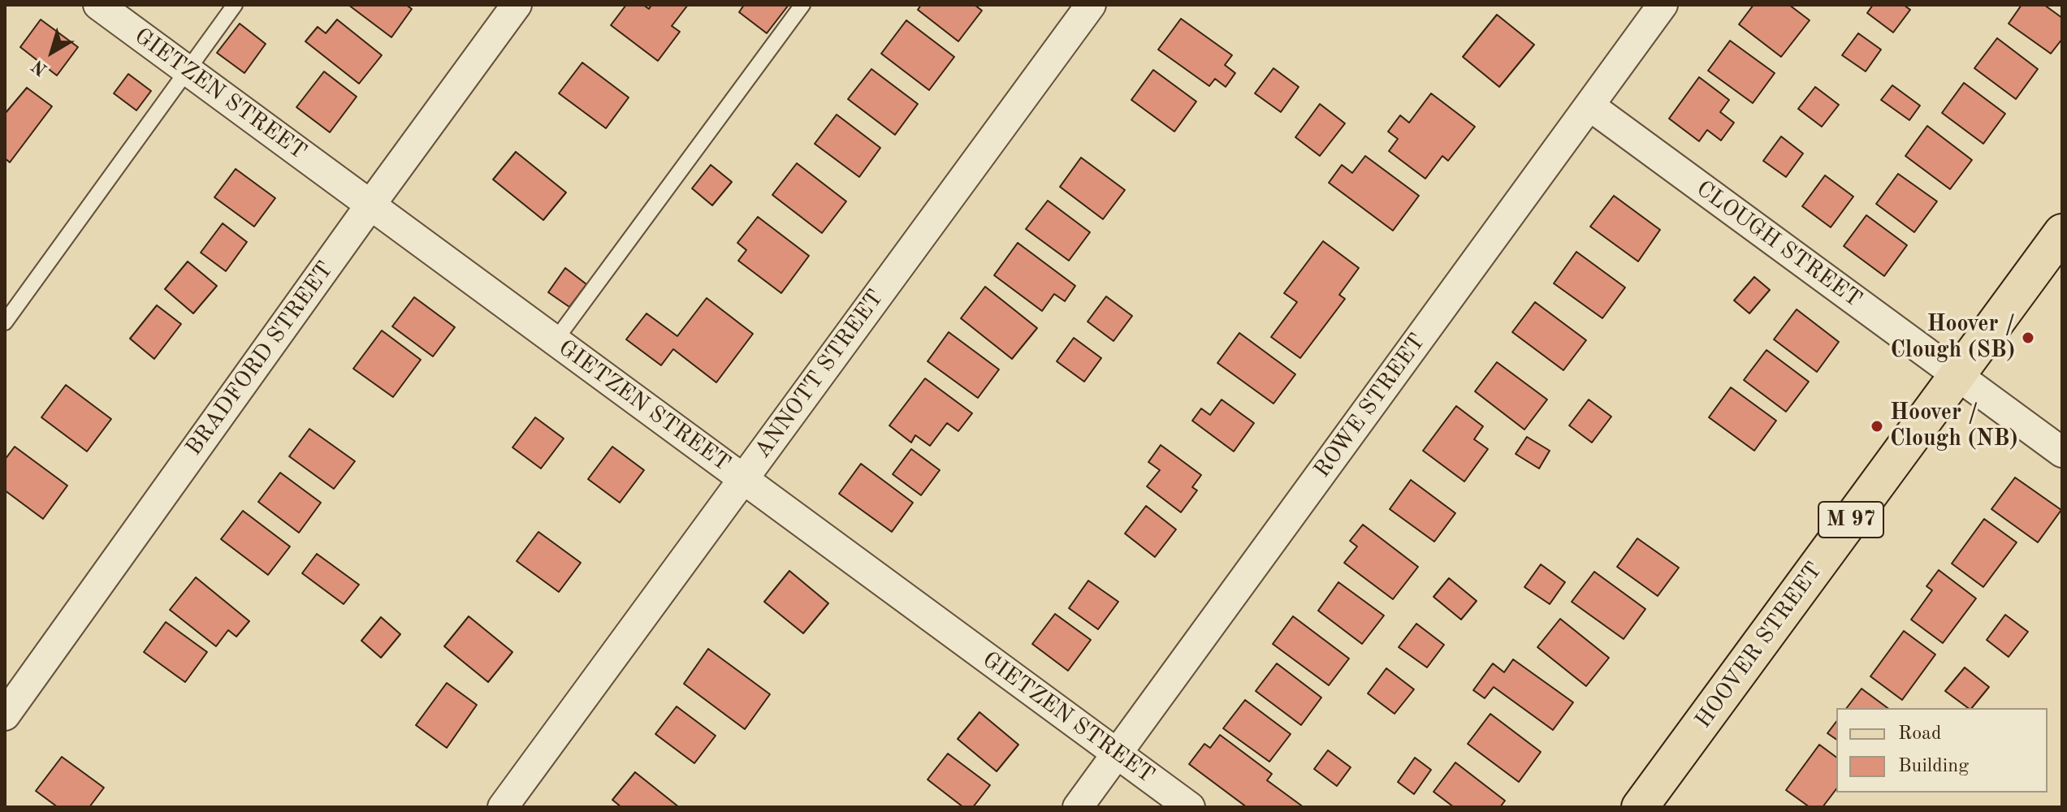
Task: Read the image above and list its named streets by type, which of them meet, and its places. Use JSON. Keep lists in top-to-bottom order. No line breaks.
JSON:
{"streets":{"main road":["M 97","HOOVER STREET"],"street":["GIETZEN STREET","CLOUGH STREET","BRADFORD STREET","ANNOTT STREET","ROWE STREET"]},"crossings":[["GIETZEN STREET","BRADFORD STREET"],["GIETZEN STREET","ANNOTT STREET"],["GIETZEN STREET","ROWE STREET"],["CLOUGH STREET","ROWE STREET"],["CLOUGH STREET","HOOVER STREET"]],"places":["Hoover / Clough (SB)","Hoover / Clough (NB)"],"legend":["Road","Building"],"north":"bottom left"}
